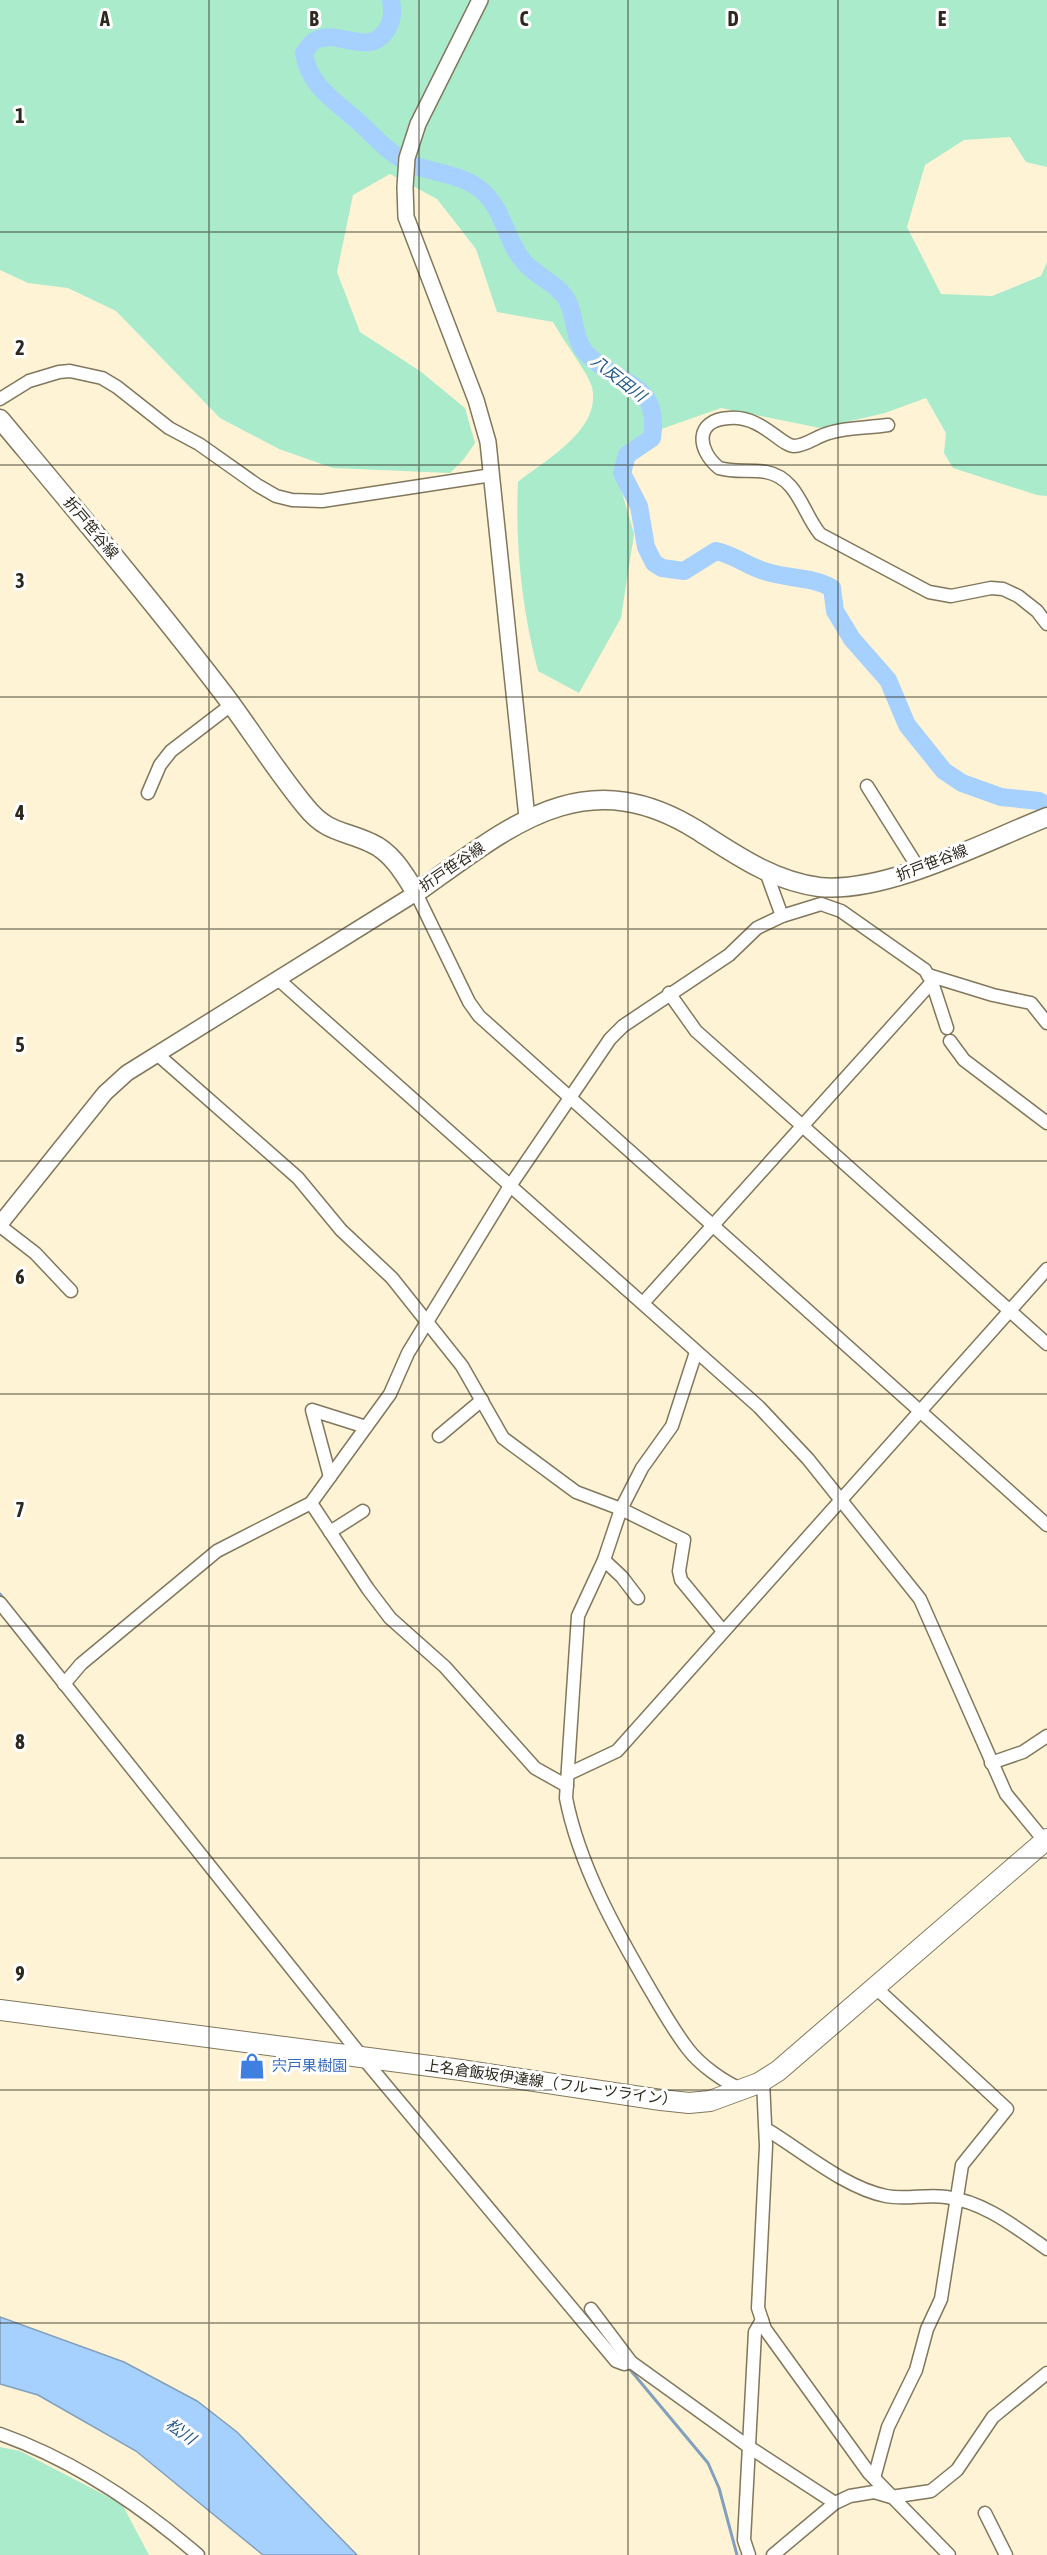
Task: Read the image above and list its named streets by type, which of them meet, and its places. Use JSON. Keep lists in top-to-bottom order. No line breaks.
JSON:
{"streets":{"main road":["折戸笹谷線","上名倉飯坂伊達線（フルーツライン）"]},"water":["八反田川","松川"],"places":{"shop":["宍戸果樹園"]},"grid":{"columns":["A","B","C","D","E"],"rows":["1","2","3","4","5","6","7","8","9"]}}
